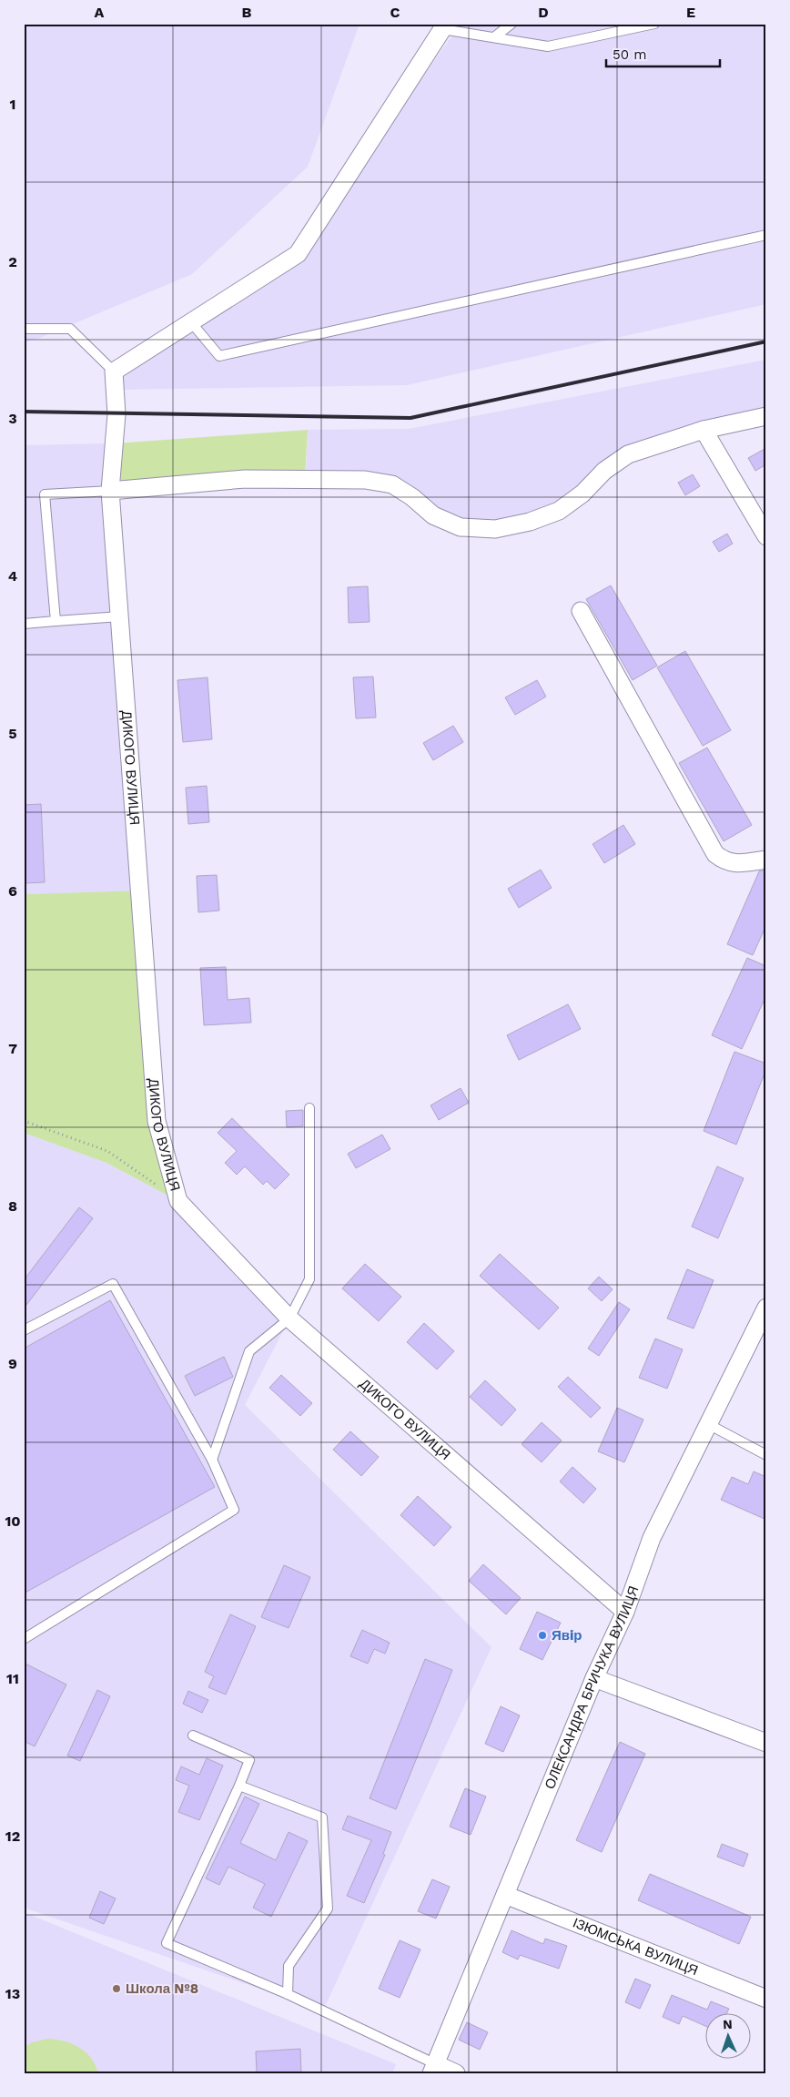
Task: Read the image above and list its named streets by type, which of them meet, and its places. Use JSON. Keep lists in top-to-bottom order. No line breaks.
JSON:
{"streets":{"street":["ДИКОГО ВУЛИЦЯ","ОЛЕКСАНДРА БРИЧУКА ВУЛИЦЯ","ІЗЮМСЬКА ВУЛИЦЯ"]},"crossings":[["ДИКОГО ВУЛИЦЯ","ОЛЕКСАНДРА БРИЧУКА ВУЛИЦЯ"],["ОЛЕКСАНДРА БРИЧУКА ВУЛИЦЯ","ІЗЮМСЬКА ВУЛИЦЯ"]],"places":["Явiр","Школа №8"],"scale_bar":"50 m","north":"top","grid":{"columns":["A","B","C","D","E"],"rows":["1","2","3","4","5","6","7","8","9","10","11","12","13"]}}
